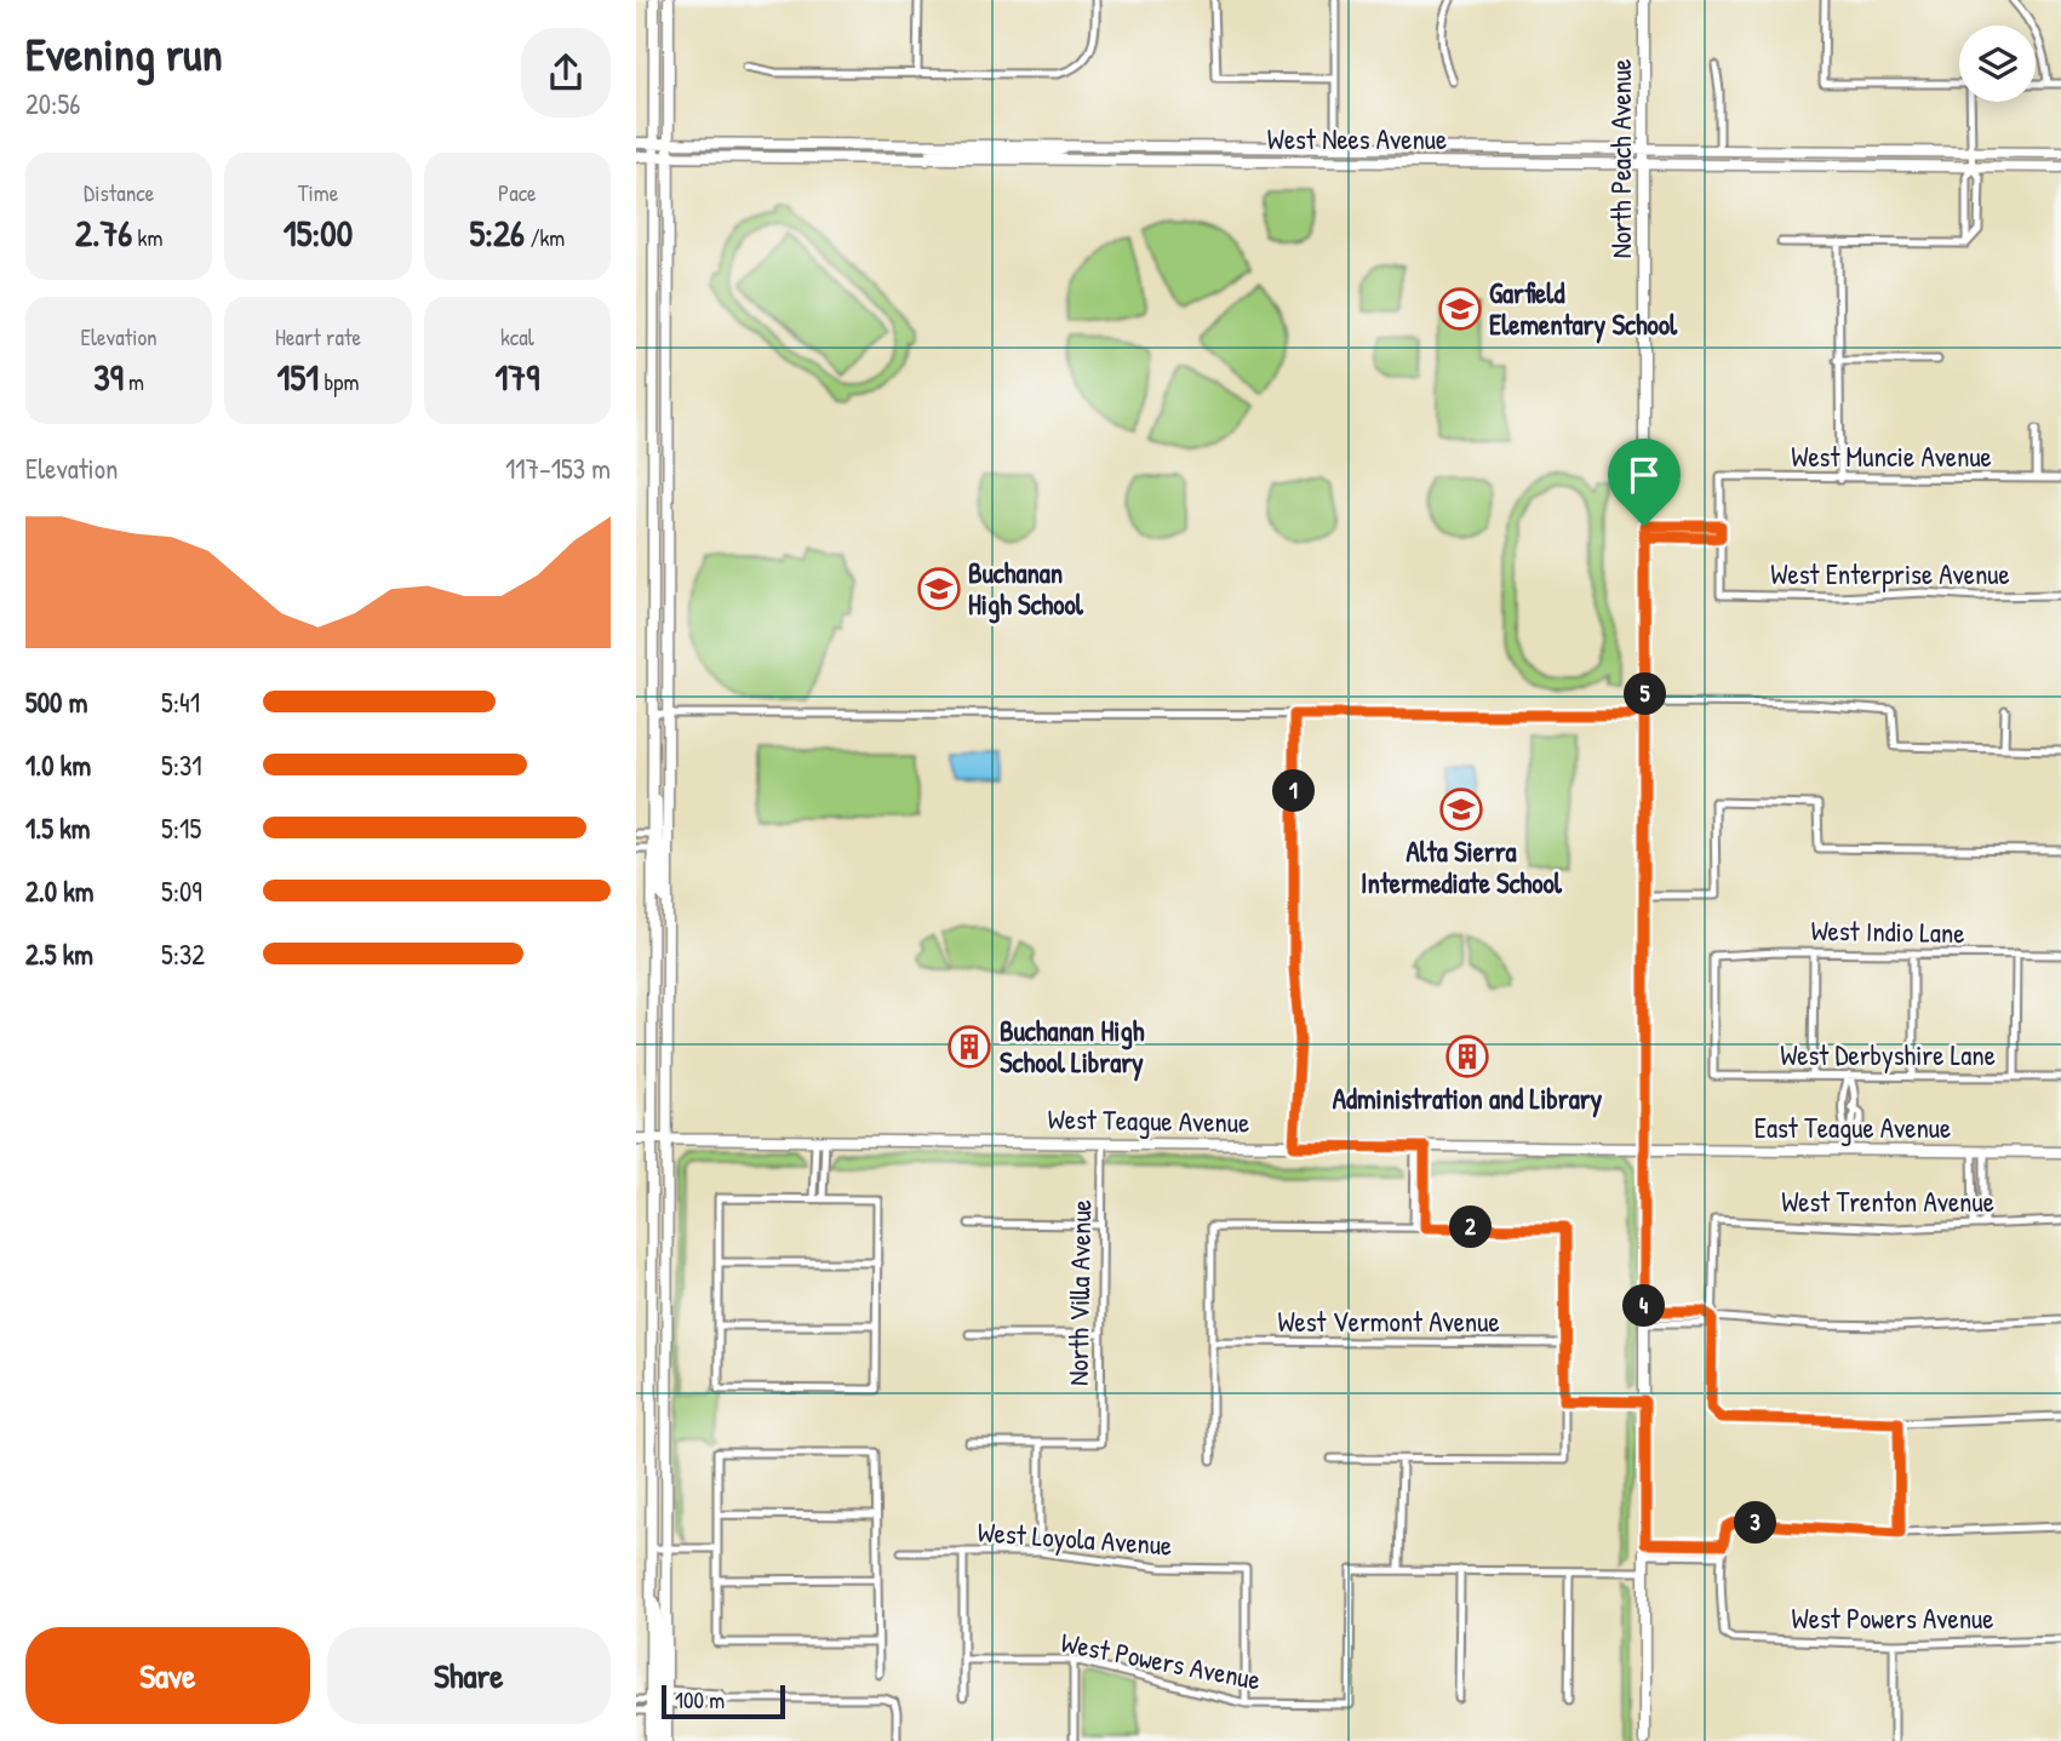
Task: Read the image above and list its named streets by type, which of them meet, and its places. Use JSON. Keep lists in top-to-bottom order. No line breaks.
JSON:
{"streets":{"main road":["West Nees Avenue","North Peach Avenue","West Teague Avenue","East Teague Avenue"],"street":["West Muncie Avenue","West Enterprise Avenue","West Indio Lane","West Derbyshire Lane","West Trenton Avenue","North Villa Avenue","West Vermont Avenue","West Loyola Avenue","West Powers Avenue"]},"crossings":[["West Nees Avenue","North Peach Avenue"],["North Peach Avenue","West Teague Avenue"],["North Peach Avenue","East Teague Avenue"],["West Indio Lane","West Derbyshire Lane"],["West Teague Avenue","East Teague Avenue"],["West Teague Avenue","North Villa Avenue"],["West Loyola Avenue","West Powers Avenue"]],"places":{"school or university":["Garfield Elementary School","Buchanan High School","Alta Sierra Intermediate School"],"building":["Buchanan High School Library","Administration and Library"]},"scale_bar":"100 m","page":{"heading":["Evening run","20:56"],"stats":[["Distance","2.76 km"],["Time","15:00"],["Pace","5:26 /km"],["Elevation","39 m"],["Heart rate","151 bpm"],["kcal","179"]],"chart":["Elevation","117–153 m"],"list":[{"name":"500 m","note":"5:41"},{"name":"1.0 km","note":"5:31"},{"name":"1.5 km","note":"5:15"},{"name":"2.0 km","note":"5:09"},{"name":"2.5 km","note":"5:32"}],"pins":["5","1","2","4","3"],"buttons":["Save","Share"],"scale":"100 m"}}
